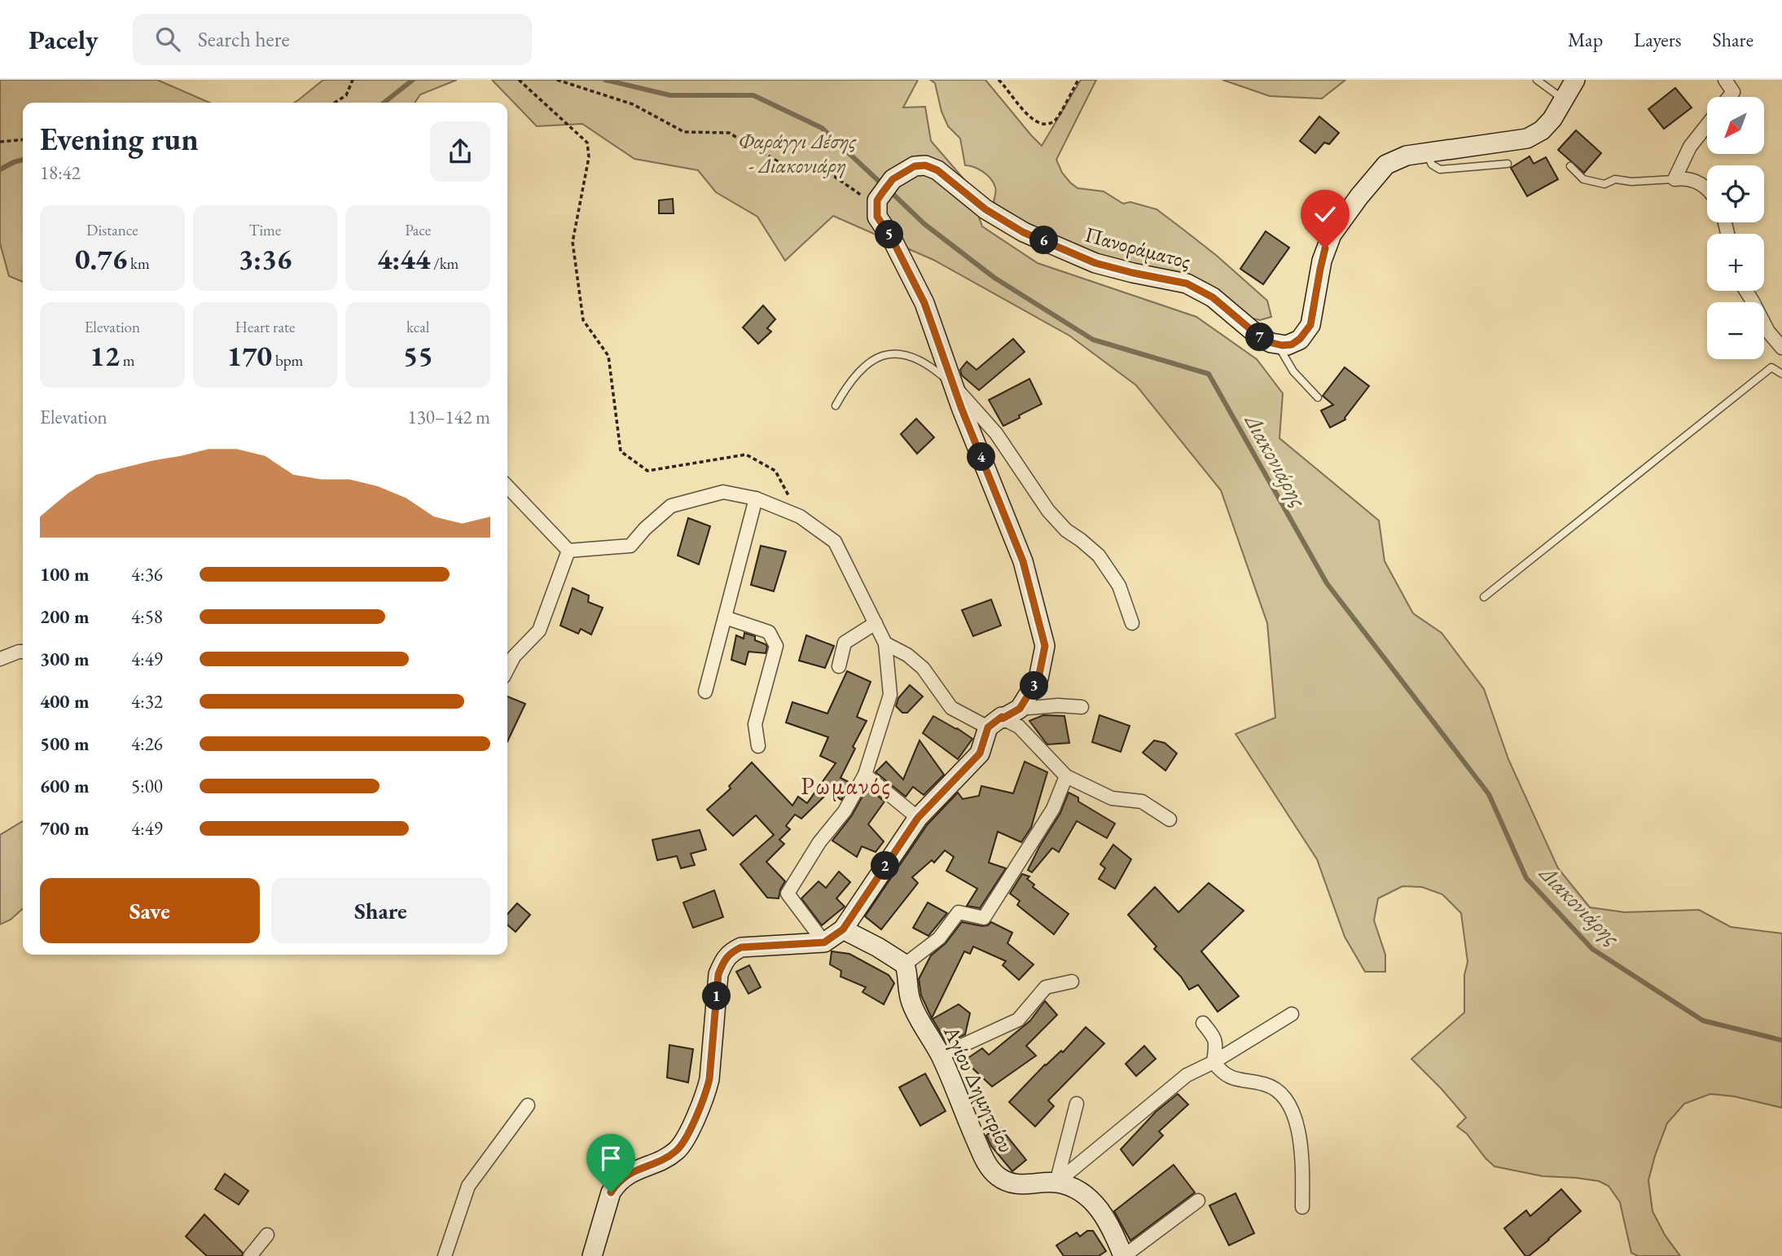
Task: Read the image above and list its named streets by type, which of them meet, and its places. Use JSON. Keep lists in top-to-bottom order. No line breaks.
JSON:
{"streets":{"main road":["Πανοράματος","Αγίου Δημητρίου"]},"districts":["Ρωμανός"],"water":["Διακονιάρης"],"parks":["Φαράγγι Δέσης - Διακονιάρη"],"north":"bottom left","page":{"header":"Pacely","search":"Search here","nav":["Map","Layers","Share"],"map_buttons":["+","−"],"heading":["Evening run","18:42"],"stats":[["Distance","0.76 km"],["Time","3:36"],["Pace","4:44 /km"],["Elevation","12 m"],["Heart rate","170 bpm"],["kcal","55"]],"pins":["5","6","7","4","3","2","1"],"chart":["Elevation","130–142 m"],"list":[{"name":"100 m","note":"4:36"},{"name":"200 m","note":"4:58"},{"name":"300 m","note":"4:49"},{"name":"400 m","note":"4:32"},{"name":"500 m","note":"4:26"},{"name":"600 m","note":"5:00"},{"name":"700 m","note":"4:49"}],"buttons":["Save","Share"]}}
